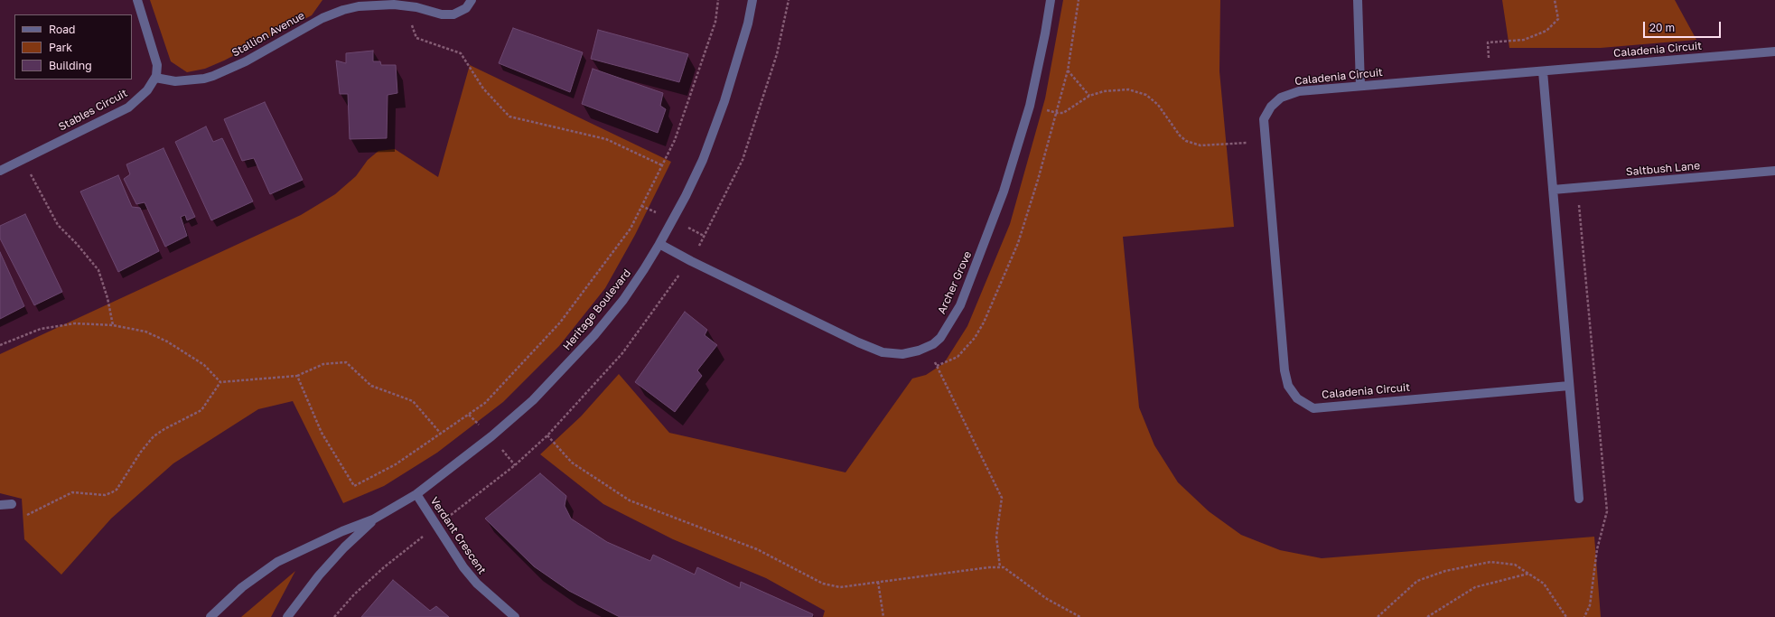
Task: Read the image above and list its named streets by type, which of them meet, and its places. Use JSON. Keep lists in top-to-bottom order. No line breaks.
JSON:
{"streets":{"street":["Stallion Avenue","Caladenia Circuit","Stables Circuit","Saltbush Lane","Archer Grove","Heritage Boulevard","Verdant Crescent"]},"crossings":[["Stallion Avenue","Stables Circuit"],["Archer Grove","Heritage Boulevard"],["Heritage Boulevard","Verdant Crescent"]],"legend":["Road","Park","Building"],"scale_bar":"20 m"}
